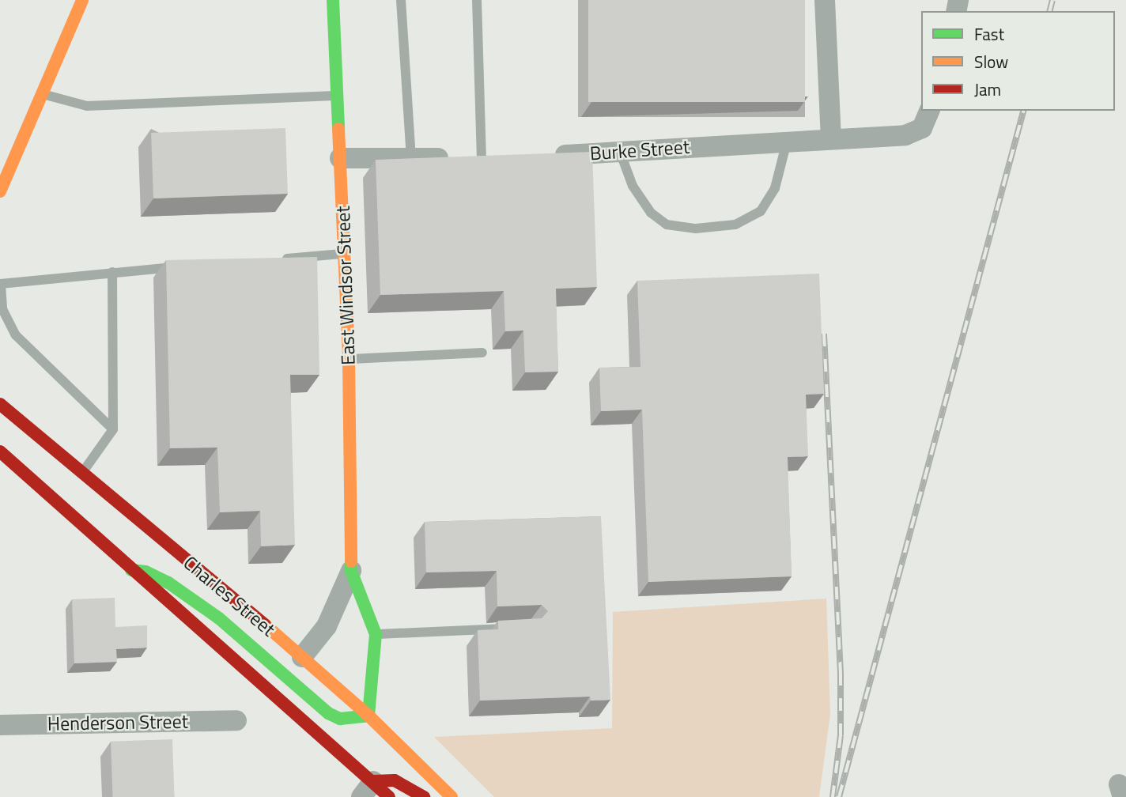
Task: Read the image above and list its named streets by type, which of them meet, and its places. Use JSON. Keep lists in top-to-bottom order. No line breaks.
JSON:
{"streets":{"main road":["East Windsor Street","Charles Street"],"street":["Burke Street","Henderson Street"]},"crossings":[["East Windsor Street","Charles Street"]],"legend":["Fast","Slow","Jam"]}
